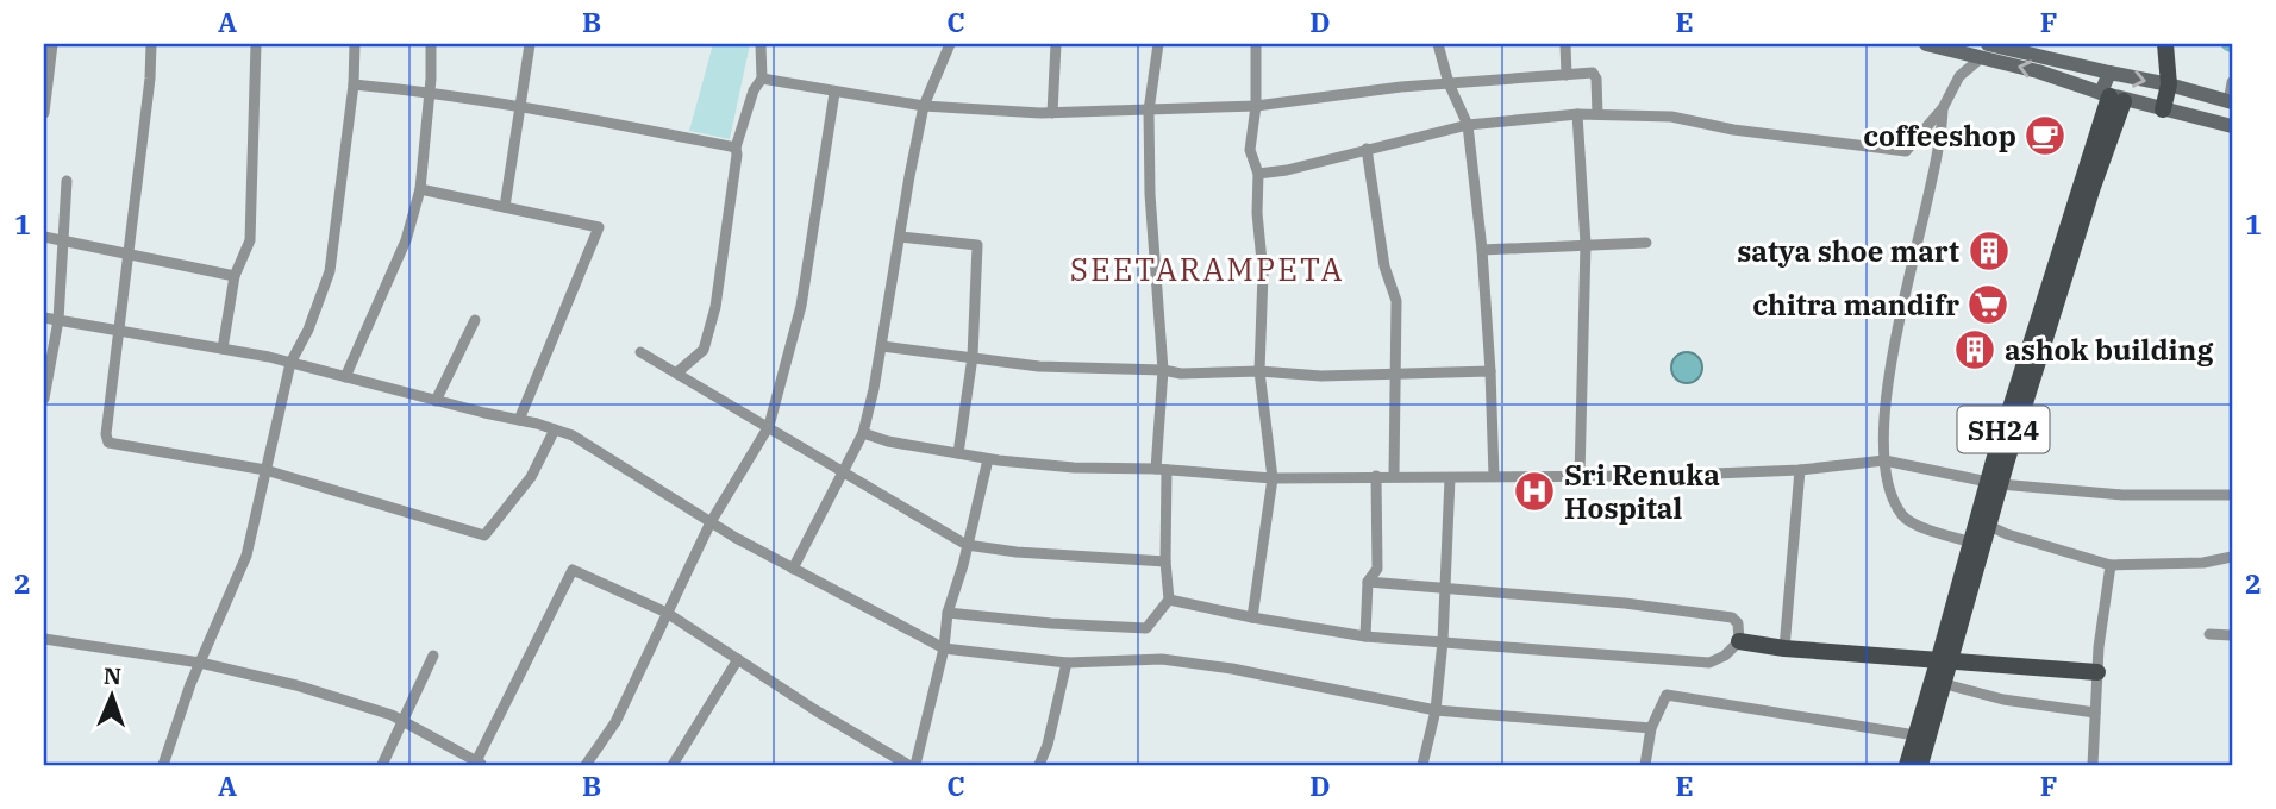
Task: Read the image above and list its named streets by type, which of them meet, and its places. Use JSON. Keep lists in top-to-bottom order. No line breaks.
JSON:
{"streets":{"main road":["SH24"]},"districts":["SEETARAMPETA"],"places":{"cafe":["coffeeshop"],"building":["satya shoe mart","ashok building"],"supermarket":["chitra mandifr"],"hospital":["Sri Renuka Hospital"]},"north":"top","grid":{"columns":["A","B","C","D","E","F"],"rows":["1","2"]}}
